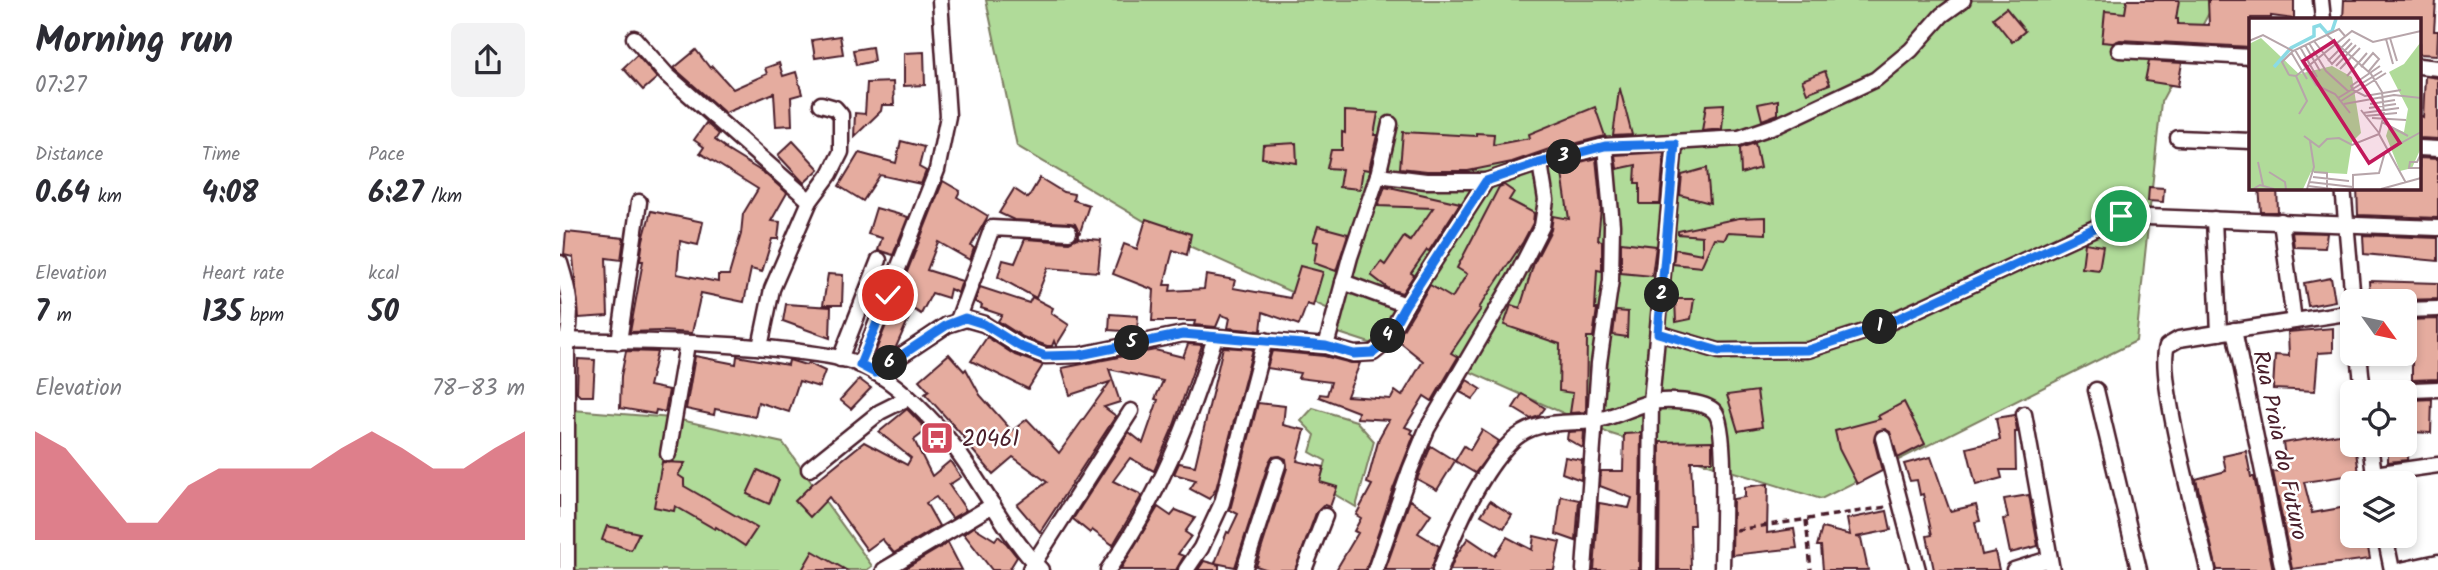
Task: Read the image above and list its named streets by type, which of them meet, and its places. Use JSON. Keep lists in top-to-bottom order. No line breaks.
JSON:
{"streets":{"street":["Rua Praia do Futuro"]},"places":{"bus stop":["20461"]},"north":"bottom right","page":{"heading":["Morning run","07:27"],"stats":[["Distance","0.64 km"],["Time","4:08"],["Pace","6:27 /km"],["Elevation","7 m"],["Heart rate","135 bpm"],["kcal","50"]],"pins":["3","2","1","4","5","6"],"chart":["Elevation","78–83 m"]}}
